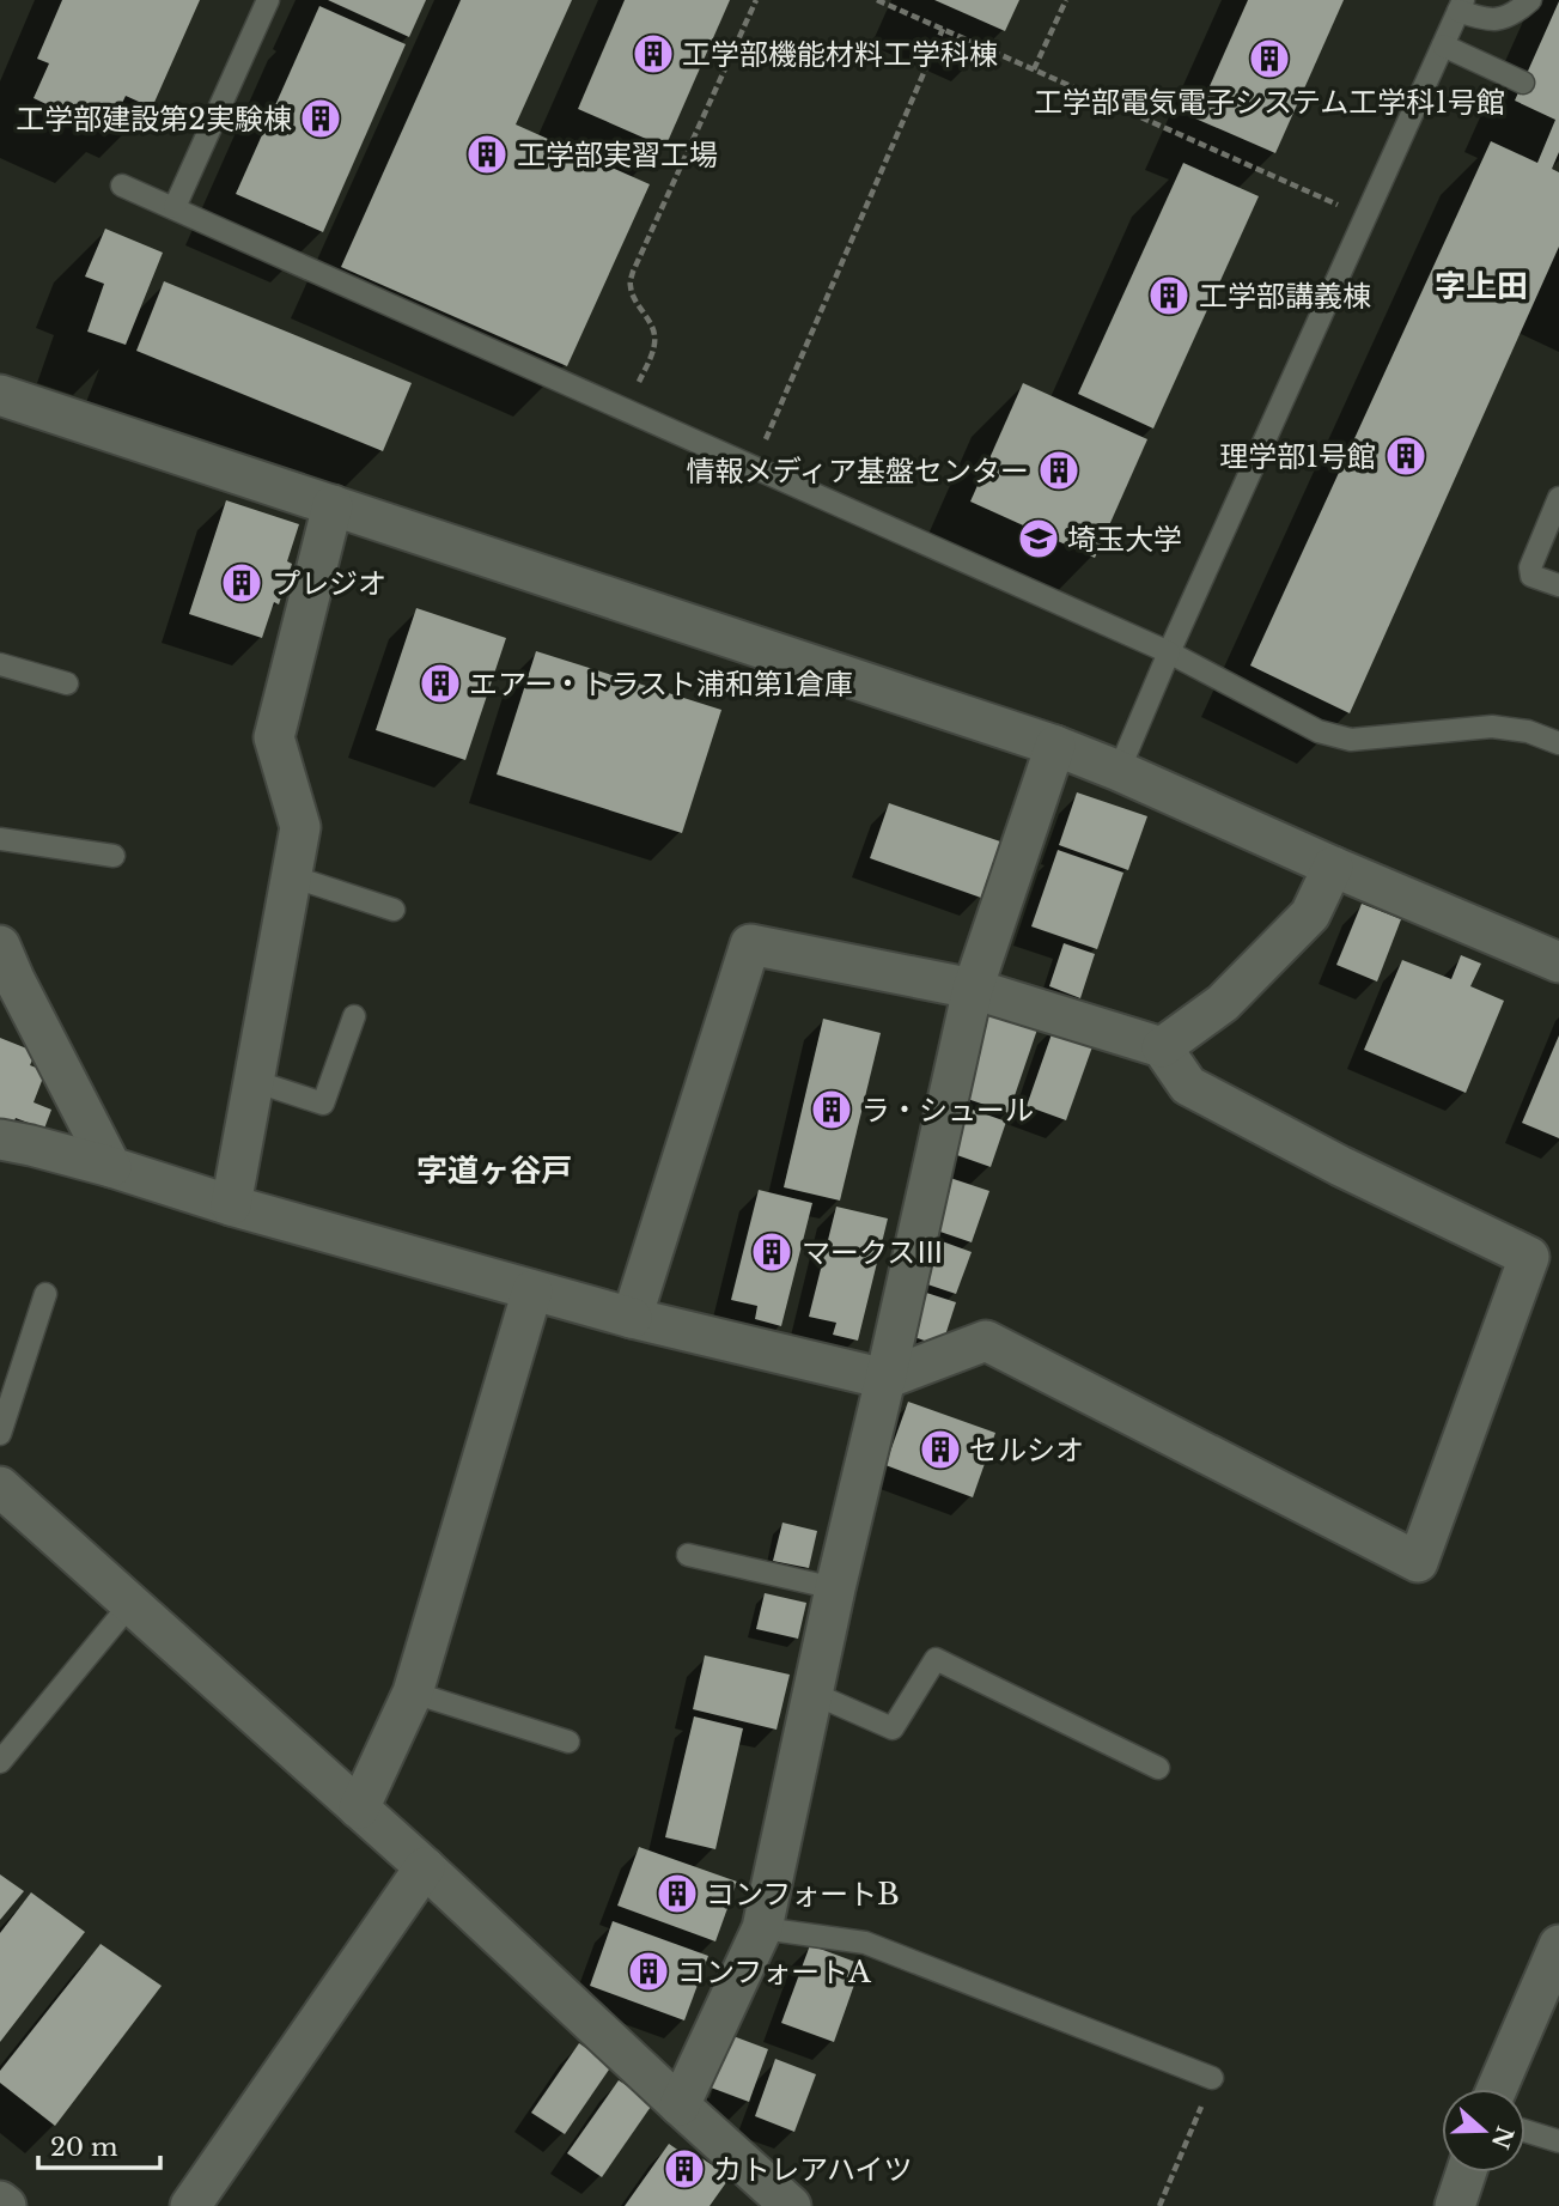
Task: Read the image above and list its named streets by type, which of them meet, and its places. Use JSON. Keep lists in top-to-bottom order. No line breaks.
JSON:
{"districts":["字上田","字道ヶ谷戸"],"places":{"building":["工学部機能材料工学科棟","工学部電気電子システム工学科1号館","工学部建設第2実験棟","工学部実習工場","工学部講義棟","理学部1号館","情報メディア基盤センター","プレジオ","エアー・トラスト浦和第1倉庫","ラ・シュール","マークスⅢ","セルシオ","コンフォートB","コンフォートA","カトレアハイツ"],"school or university":["埼玉大学"]},"scale_bar":"20 m","north":"right"}
